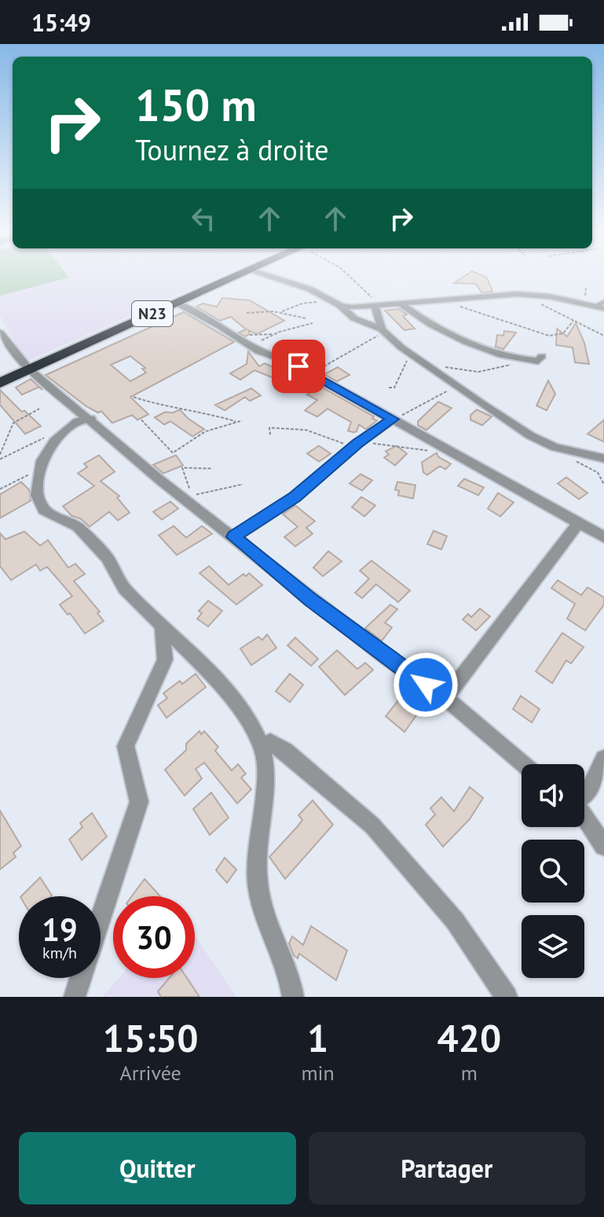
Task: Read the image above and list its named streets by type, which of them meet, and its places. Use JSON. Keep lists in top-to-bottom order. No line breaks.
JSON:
{"streets":{"highway":["N23"]},"page":{"status":"15:49","turn":["150 m","Tournez à droite"],"speed":"19 km/h","limit":"30","eta":["15:50","Arrivée","1","min","420","m"],"buttons":["Quitter","Partager"]}}
